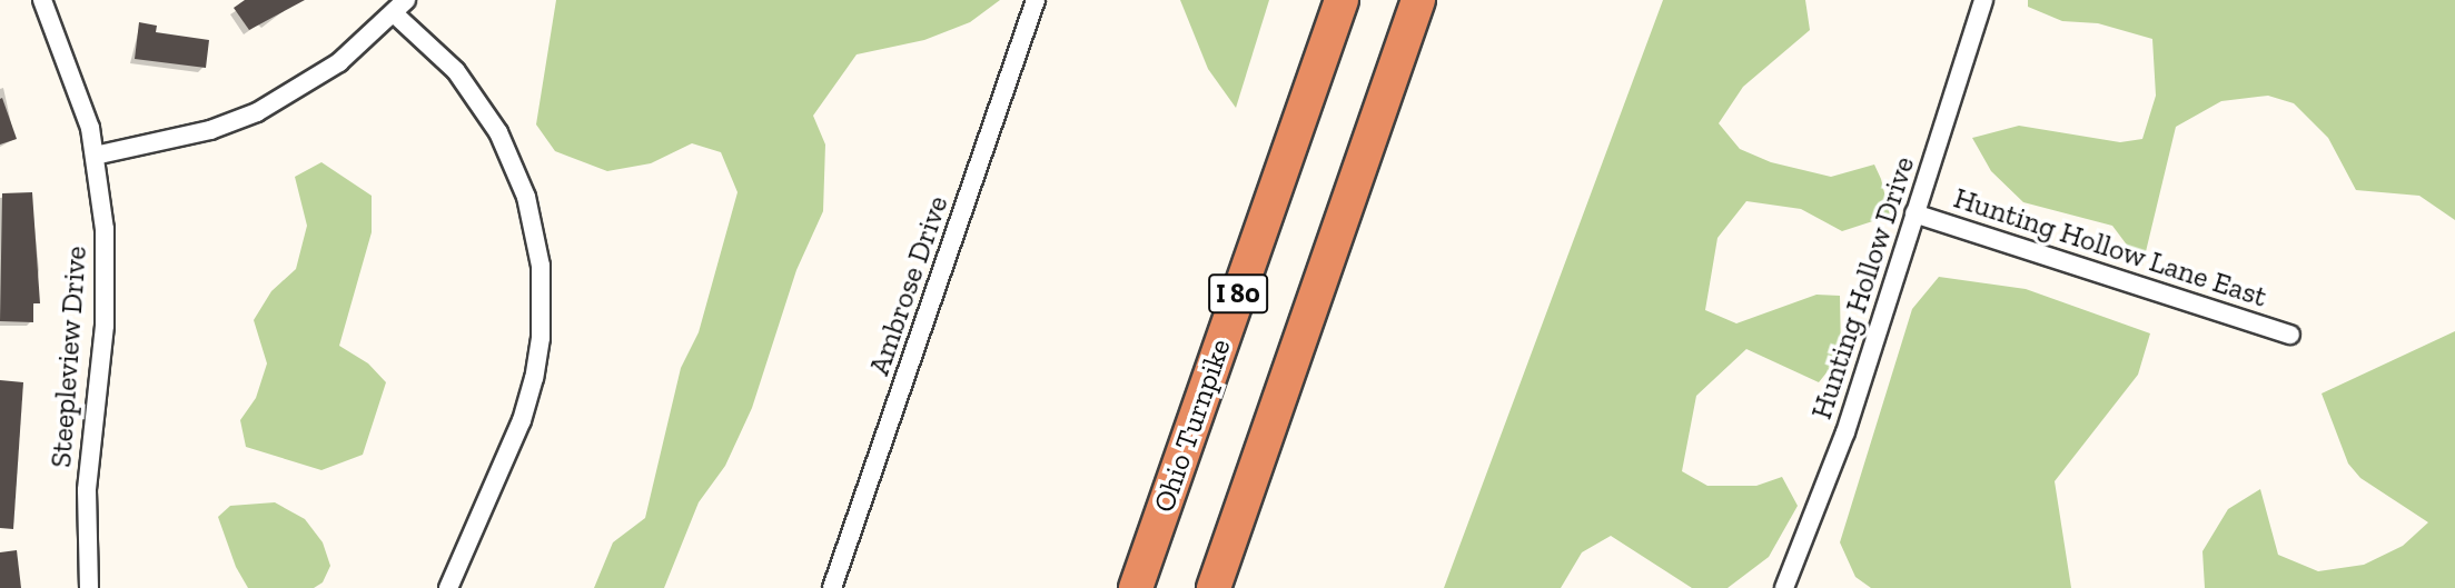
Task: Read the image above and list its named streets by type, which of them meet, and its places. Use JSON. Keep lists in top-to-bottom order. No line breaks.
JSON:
{"streets":{"highway":["I 80","Ohio Turnpike"],"street":["Hunting Hollow Lane East","Ambrose Drive","Hunting Hollow Drive","Steepleview Drive"]},"crossings":[["Hunting Hollow Lane East","Hunting Hollow Drive"]]}
